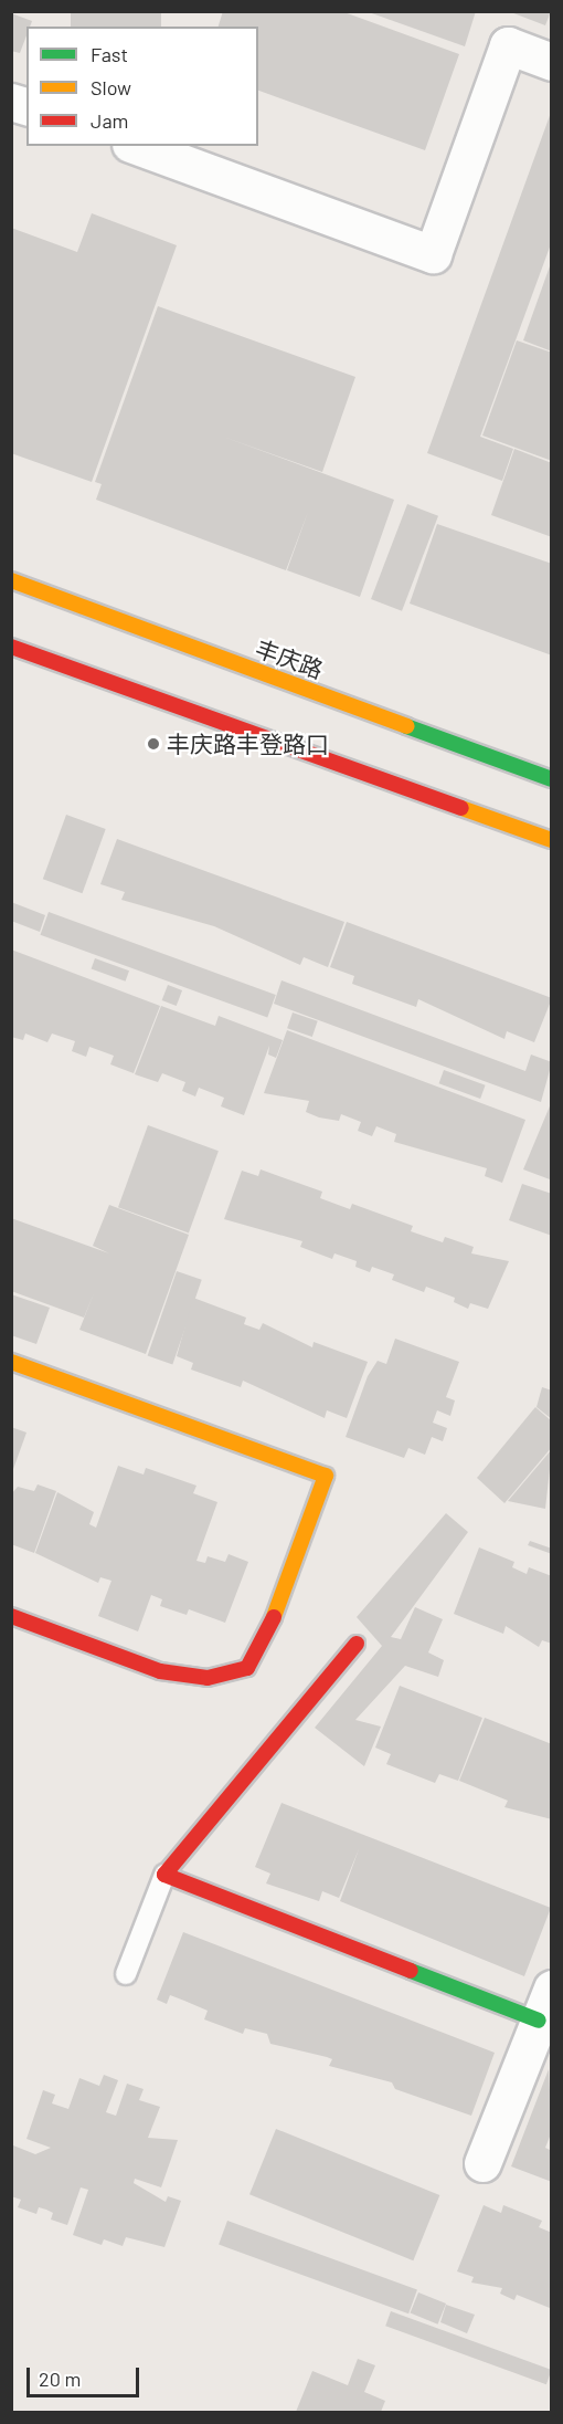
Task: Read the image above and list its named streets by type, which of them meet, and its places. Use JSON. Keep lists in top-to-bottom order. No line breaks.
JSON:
{"streets":{"street":["丰庆路"]},"places":["丰庆路丰登路口"],"legend":["Fast","Slow","Jam"],"scale_bar":"20 m"}
